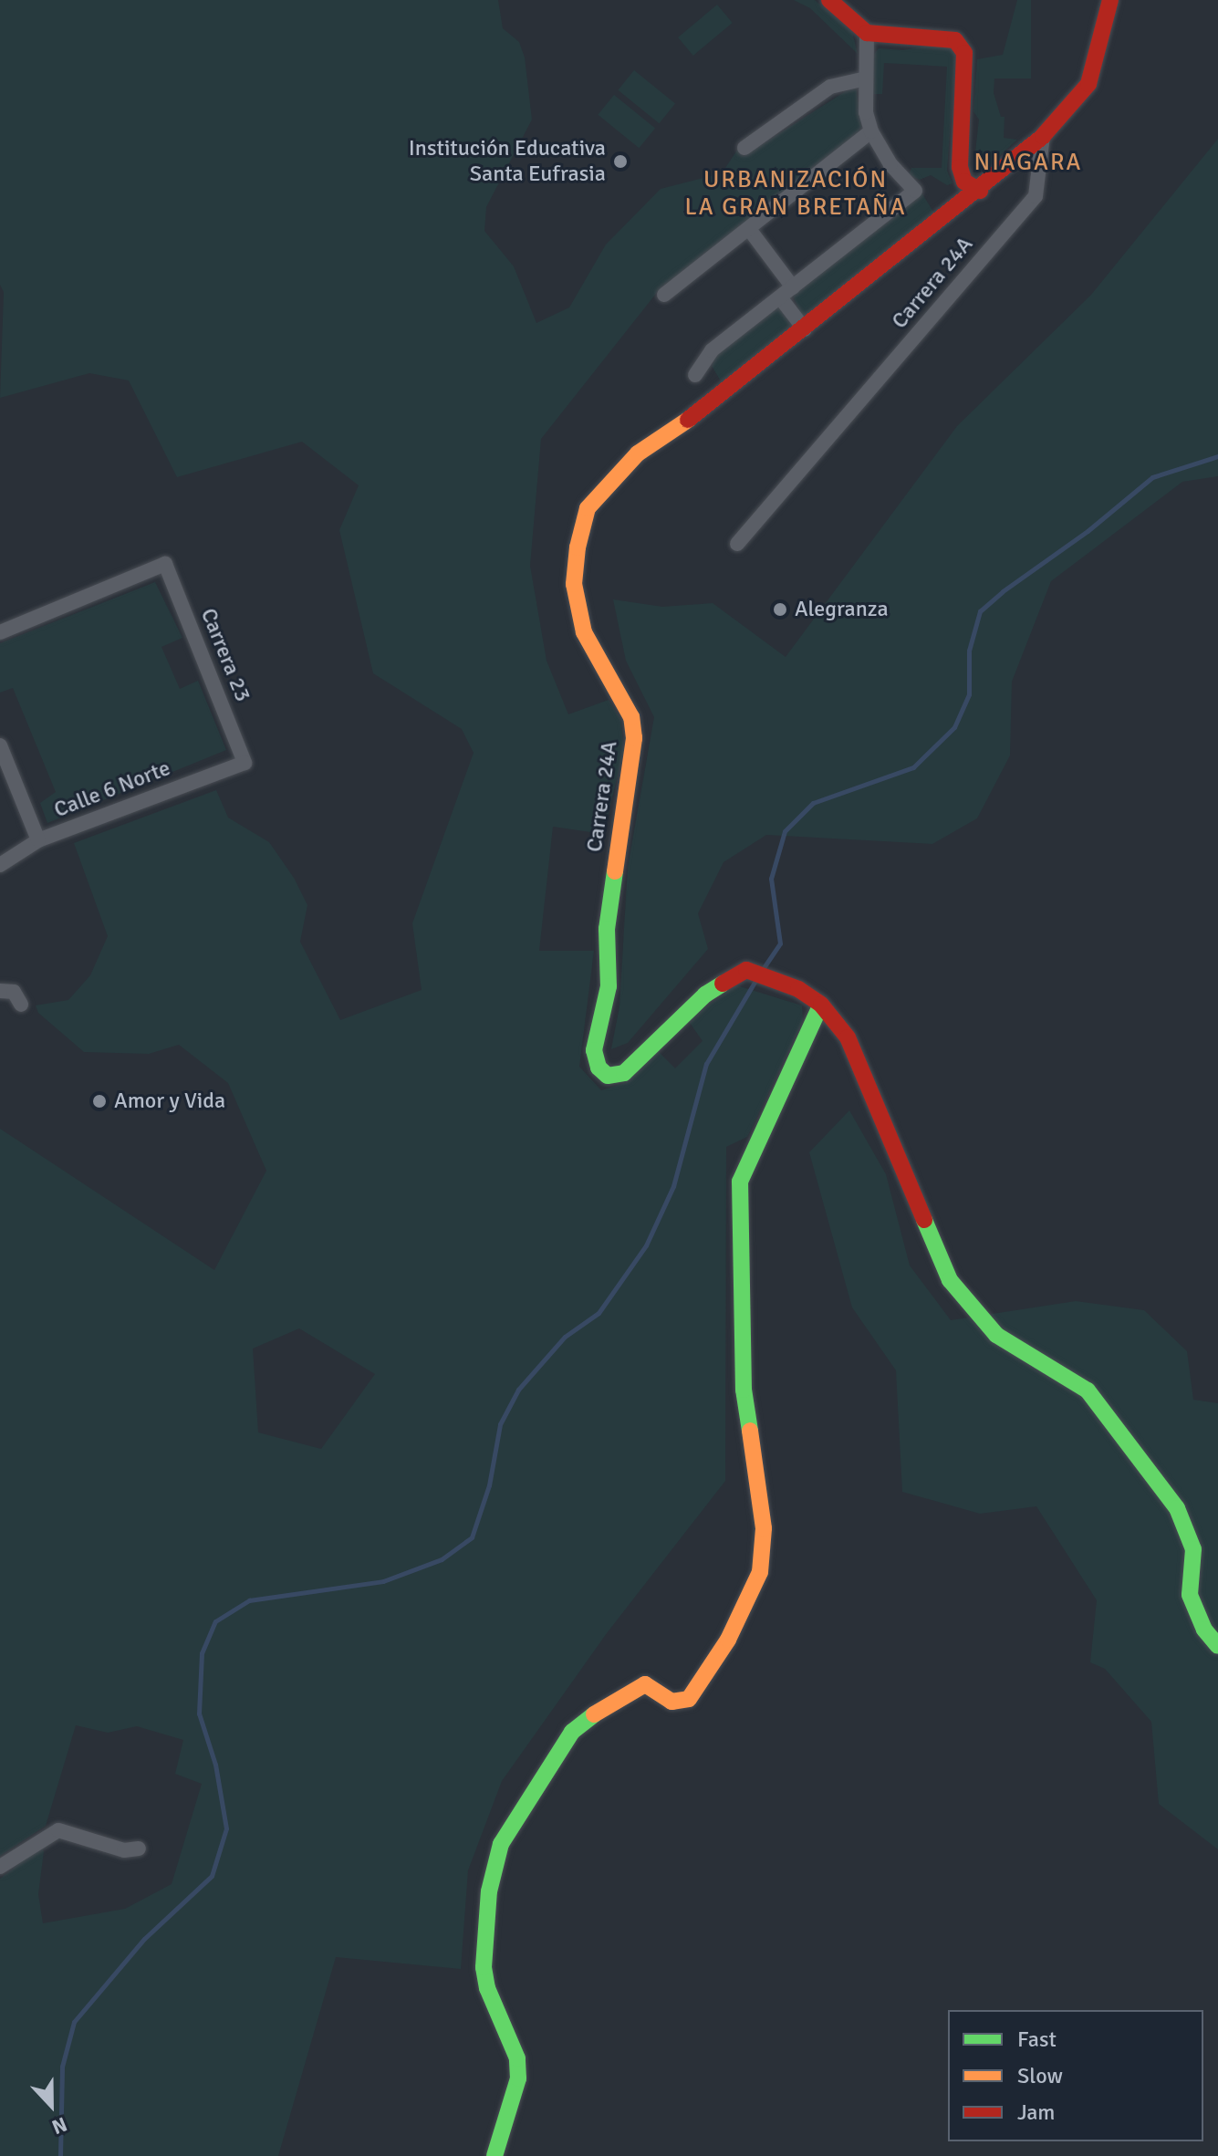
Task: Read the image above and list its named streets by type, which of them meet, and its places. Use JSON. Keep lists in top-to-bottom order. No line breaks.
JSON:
{"streets":{"street":["Carrera 24A","Carrera 23","Calle 6 Norte"]},"crossings":[["Carrera 23","Calle 6 Norte"]],"districts":["NIAGARA","URBANIZACIÓN LA GRAN BRETAÑA"],"places":["Institución Educativa Santa Eufrasia","Alegranza","Amor y Vida"],"legend":["Fast","Slow","Jam"],"north":"bottom"}
